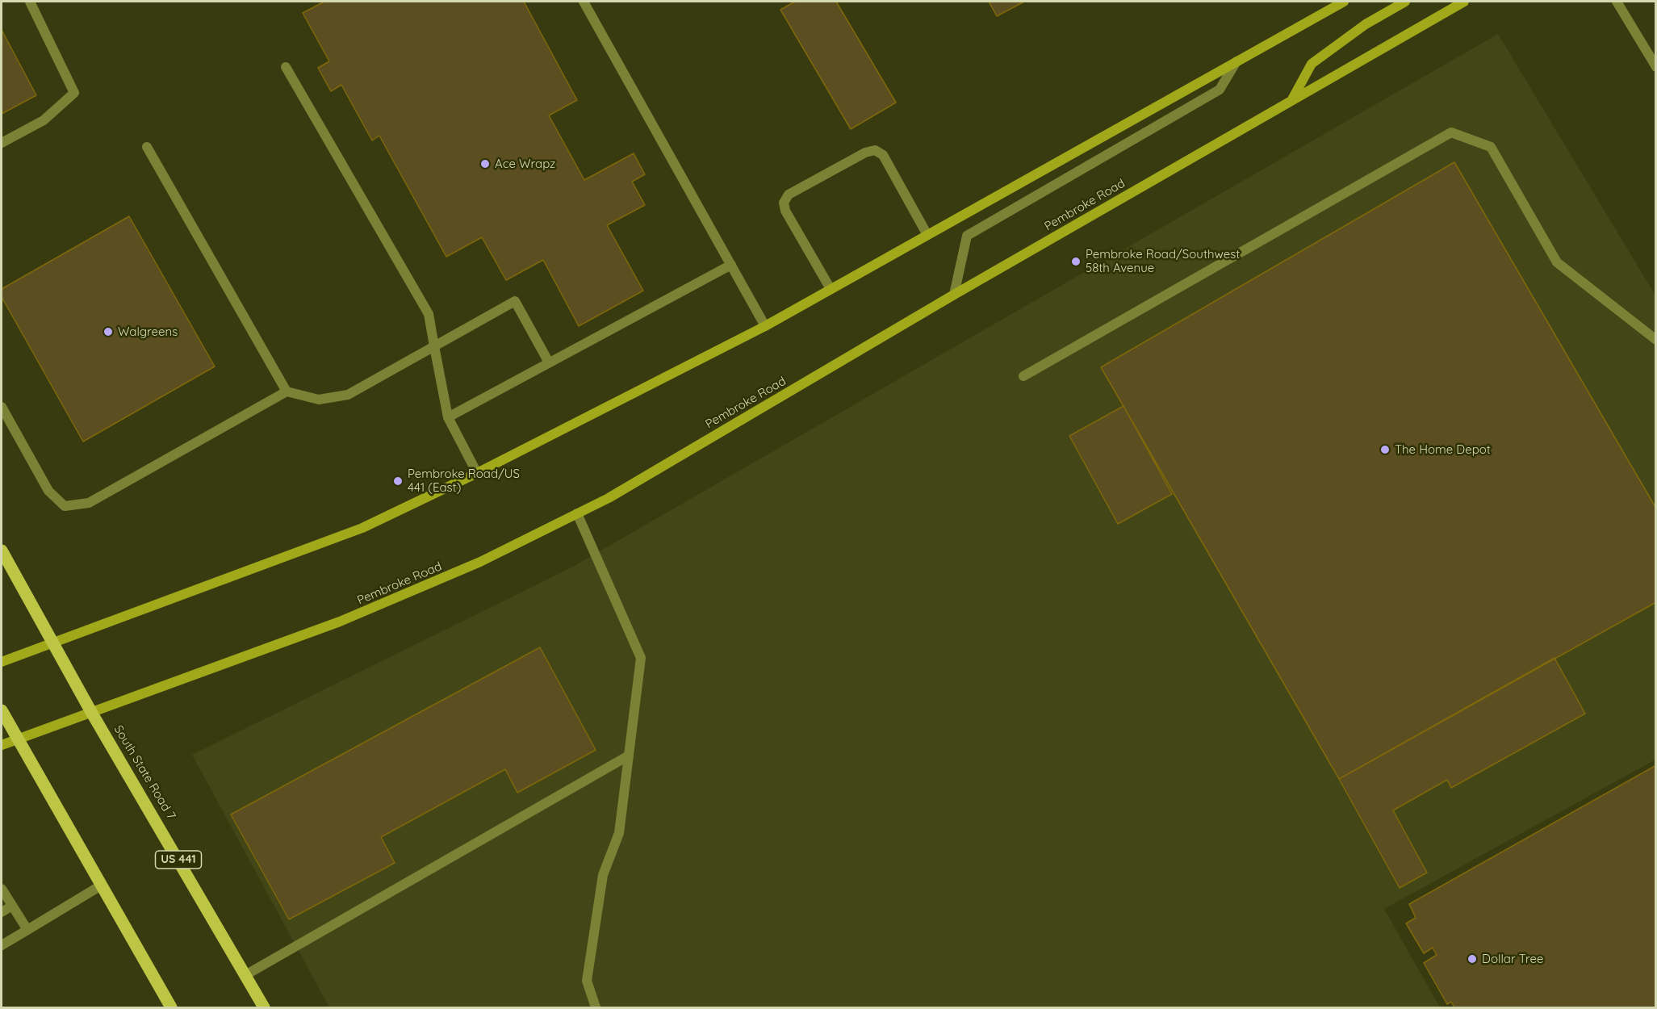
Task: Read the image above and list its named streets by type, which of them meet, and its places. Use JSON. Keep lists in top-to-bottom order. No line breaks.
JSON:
{"streets":{"main road":["Pembroke Road","South State Road 7","US 441"]},"crossings":[["Pembroke Road","South State Road 7"]],"places":["Ace Wrapz","Pembroke Road/Southwest 58th Avenue","Walgreens","The Home Depot","Pembroke Road/US 441 (East)","Dollar Tree"]}
